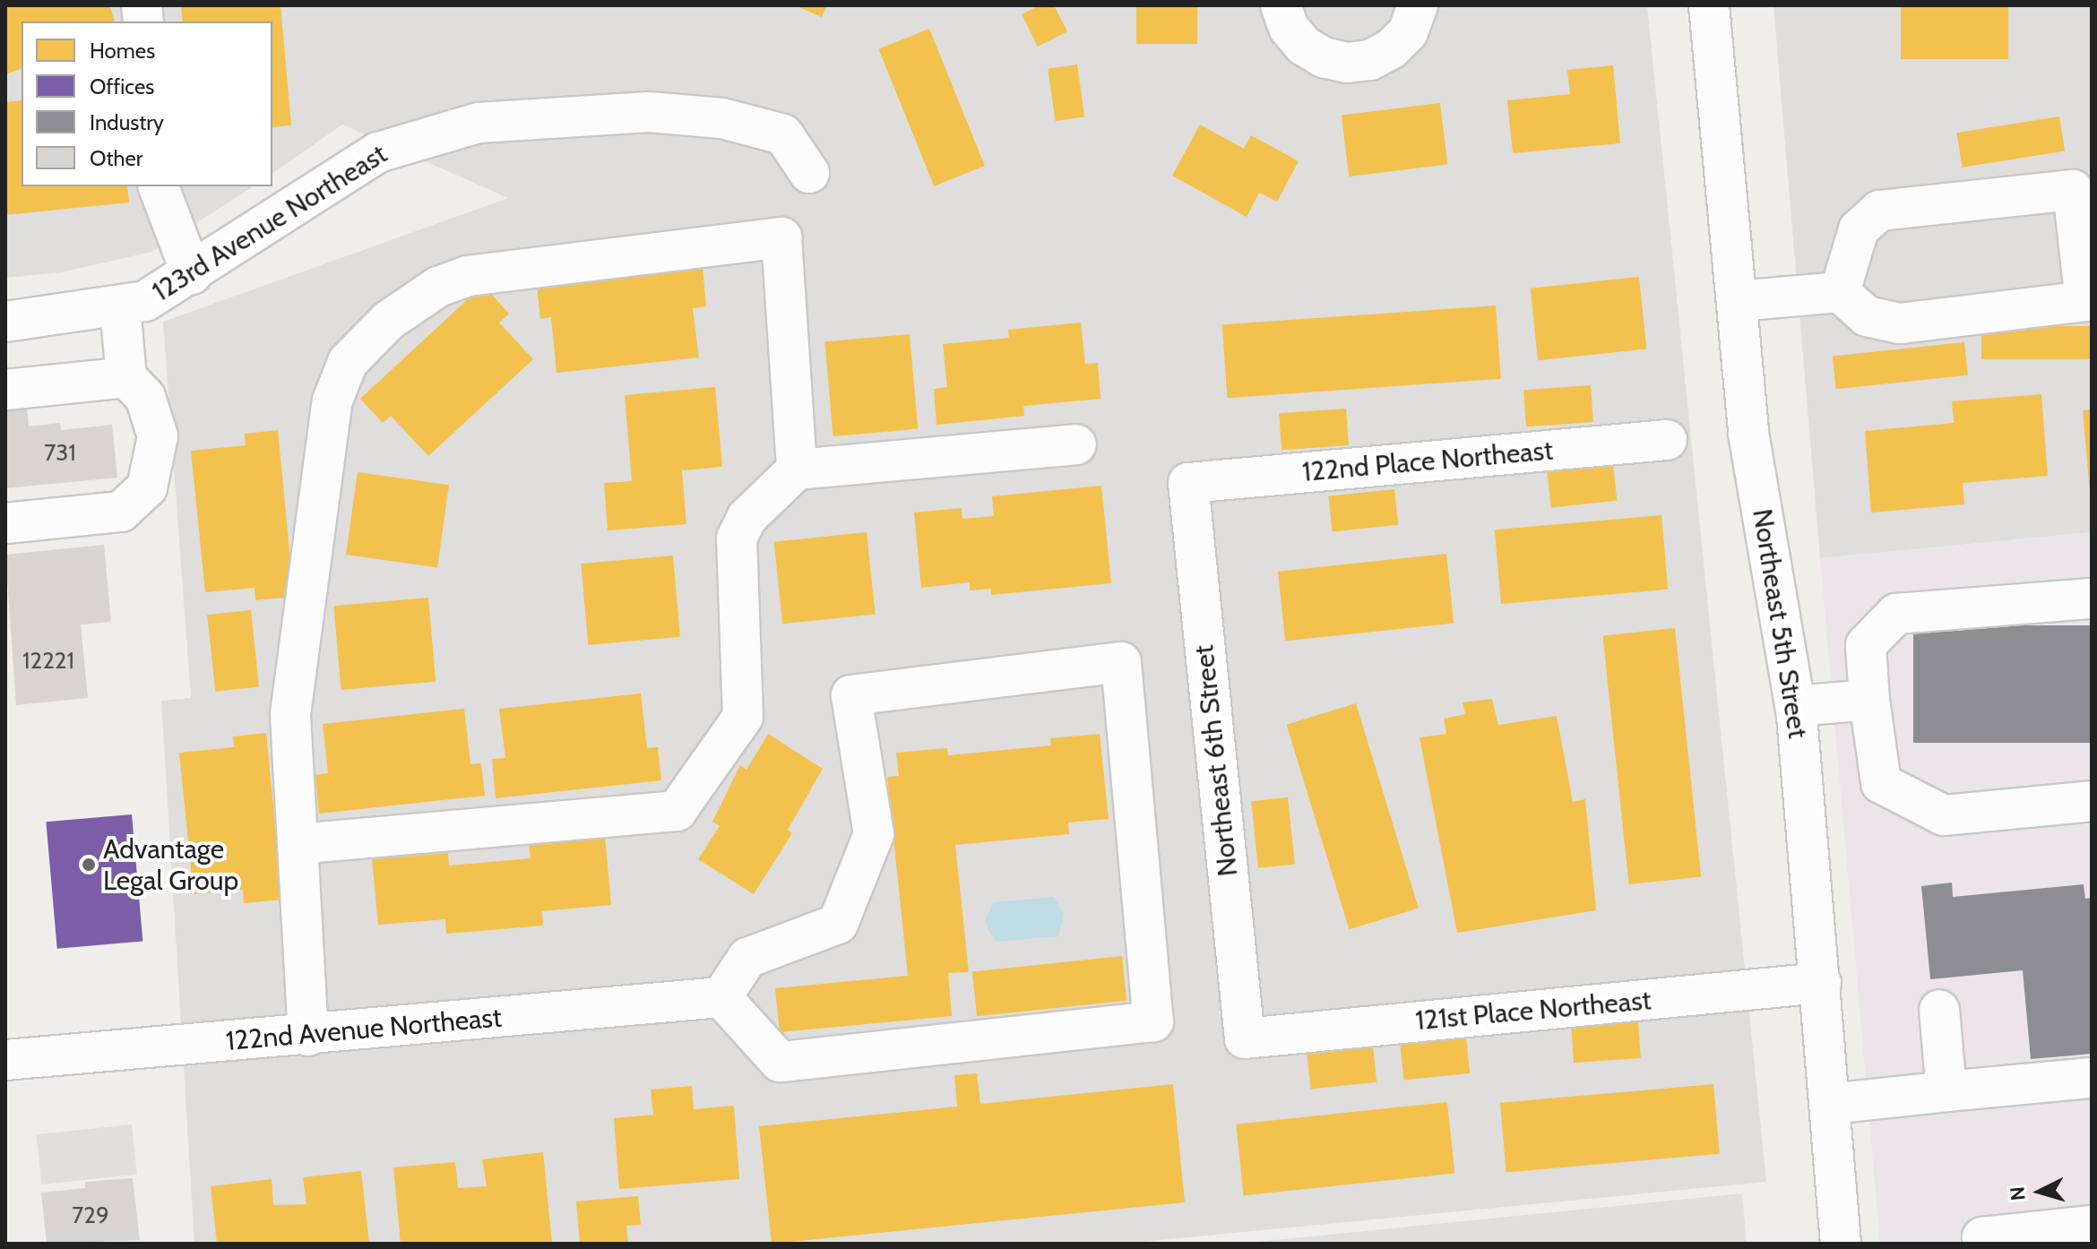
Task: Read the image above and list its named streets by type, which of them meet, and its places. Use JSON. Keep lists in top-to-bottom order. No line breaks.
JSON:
{"streets":{"street":["123rd Avenue Northeast","122nd Place Northeast","Northeast 5th Street","Northeast 6th Street","121st Place Northeast","122nd Avenue Northeast"]},"crossings":[["122nd Place Northeast","Northeast 6th Street"],["Northeast 5th Street","121st Place Northeast"],["Northeast 6th Street","121st Place Northeast"]],"places":["Advantage Legal Group"],"house_numbers":["731","12221","729"],"legend":["Homes","Offices","Industry","Other"],"north":"left"}
